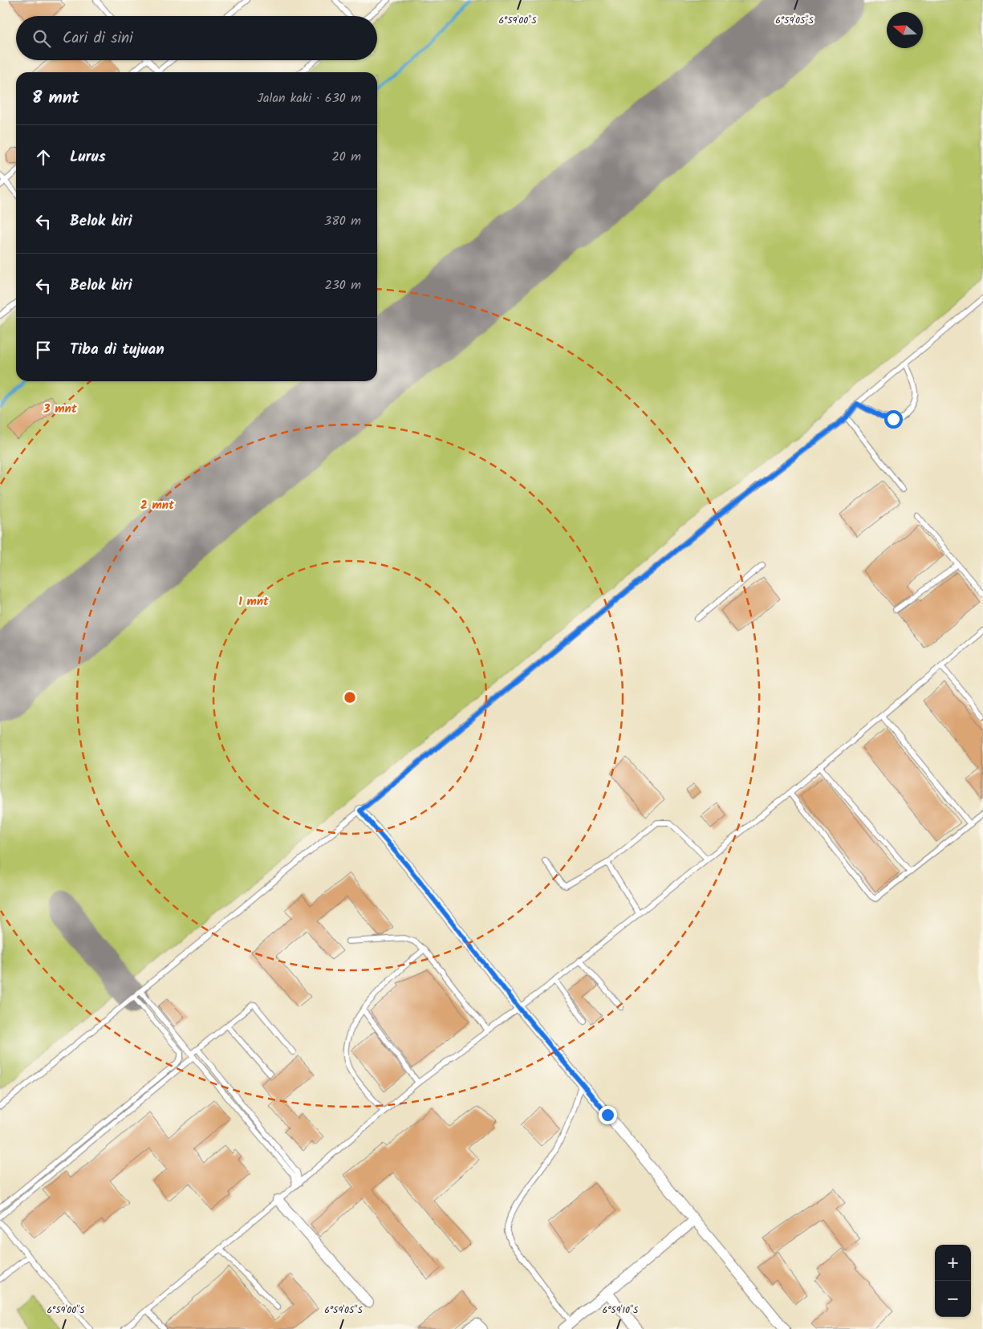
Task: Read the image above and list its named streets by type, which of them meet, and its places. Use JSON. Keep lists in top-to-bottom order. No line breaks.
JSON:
{"north":"left","page":{"search":"Cari di sini","heading":["8 mnt","Jalan kaki · 630 m"],"list":[["Lurus","20 m"],["Belok kiri","380 m"],["Belok kiri","230 m"],"Tiba di tujuan"],"map_buttons":["+","−"]},"coordinates":["6°59'00\"S","6°59'05\"S","6°59'10\"S"],"rings":["3 mnt","2 mnt","1 mnt"]}
